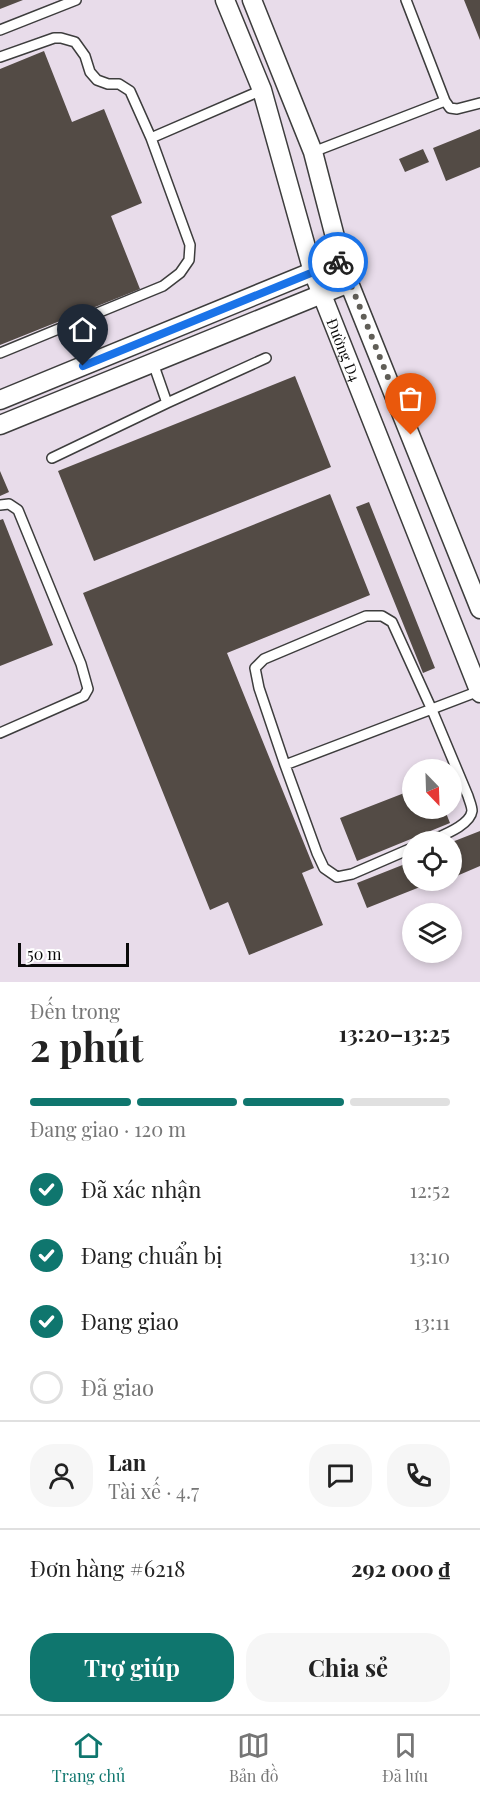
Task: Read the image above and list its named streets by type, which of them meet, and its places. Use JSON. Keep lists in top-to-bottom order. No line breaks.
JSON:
{"streets":{"street":["Đường D4"]},"scale_bar":"50 m","north":"bottom right","page":{"scale":"50 m","heading":["2 phút","Đến trong","13:20–13:25"],"panel":["Lan","Tài xế · 4.7","Đơn hàng #6218","292 000 ₫"],"bar":"Đang giao · 120 m","list":[["Đã xác nhận","12:52"],["Đang chuẩn bị","13:10"],["Đang giao","13:11"],"Đã giao"],"buttons":["Trợ giúp","Chia sẻ"],"tabs":["Trang chủ","Bản đồ","Đã lưu"]}}
